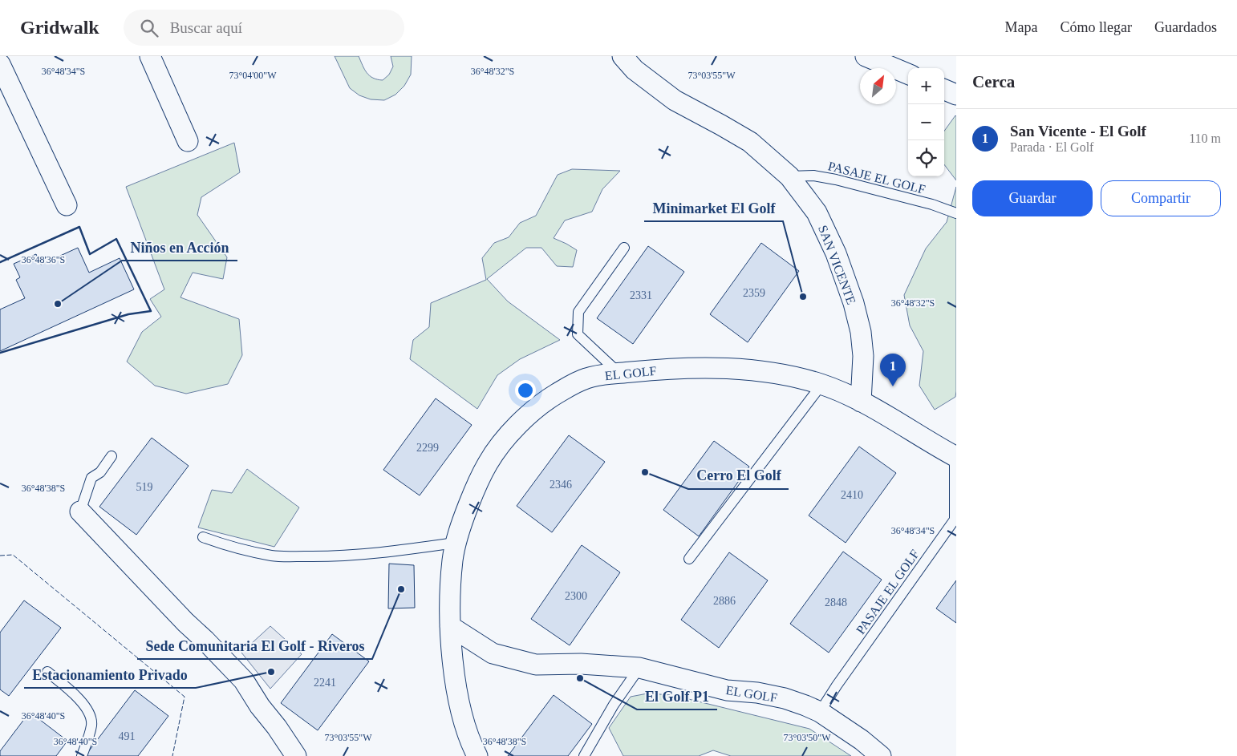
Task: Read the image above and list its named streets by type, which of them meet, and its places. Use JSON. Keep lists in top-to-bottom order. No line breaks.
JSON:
{"streets":{"street":["SAN VICENTE","EL GOLF"],"lane":["PASAJE EL GOLF"]},"crossings":[["PASAJE EL GOLF","SAN VICENTE"],["PASAJE EL GOLF","EL GOLF"],["SAN VICENTE","EL GOLF"]],"places":["Minimarket El Golf","Niños en Acción","Cerro El Golf","Sede Comunitaria El Golf - Riveros","Estacionamiento Privado","El Golf P1"],"house_numbers":["2359","2331","2299","2346","519","2410","2300","2886","2848","2241","491"],"north":"top right","page":{"header":"Gridwalk","search":"Buscar aquí","nav":["Mapa","Cómo llegar","Guardados"],"heading":"Cerca","map_buttons":["+","−"],"list":[{"mark":"1","name":"San Vicente - El Golf","note":"Parada · El Golf","value":"110 m"}],"buttons":["Guardar","Compartir"],"pins":"1"},"coordinates":["36°48'32\"S","36°48'34\"S","73°03'55\"W","73°04'00\"W","36°48'36\"S","36°48'38\"S","36°48'40\"S","73°03'50\"W"]}
